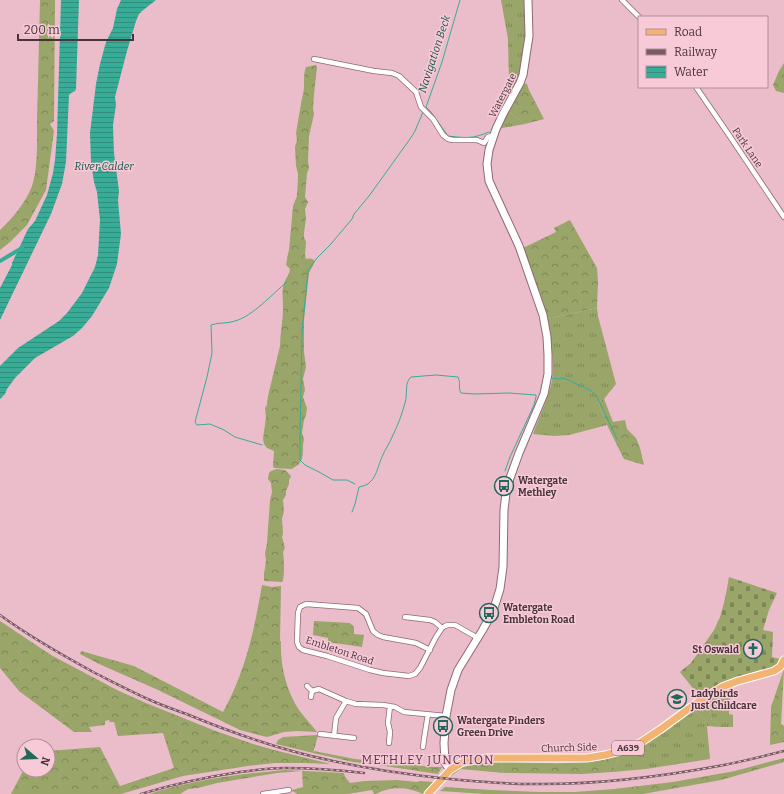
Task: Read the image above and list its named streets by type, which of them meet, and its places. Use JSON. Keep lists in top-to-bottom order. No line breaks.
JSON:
{"streets":{"main road":["Watergate","Church Side","A639"],"street":["Park Lane","Embleton Road"]},"crossings":[["Watergate","Church Side"],["Watergate","A639"],["Church Side","A639"]],"districts":["METHLEY JUNCTION"],"water":["Navigation Beck","River Calder"],"places":{"bus stop":["Watergate Methley","Watergate Embleton Road","Watergate Pinders Green Drive"],"church":["St Oswald"],"school or university":["Ladybirds Just Childcare"]},"legend":["Road","Railway","Water"],"scale_bar":"200 m","north":"right"}
